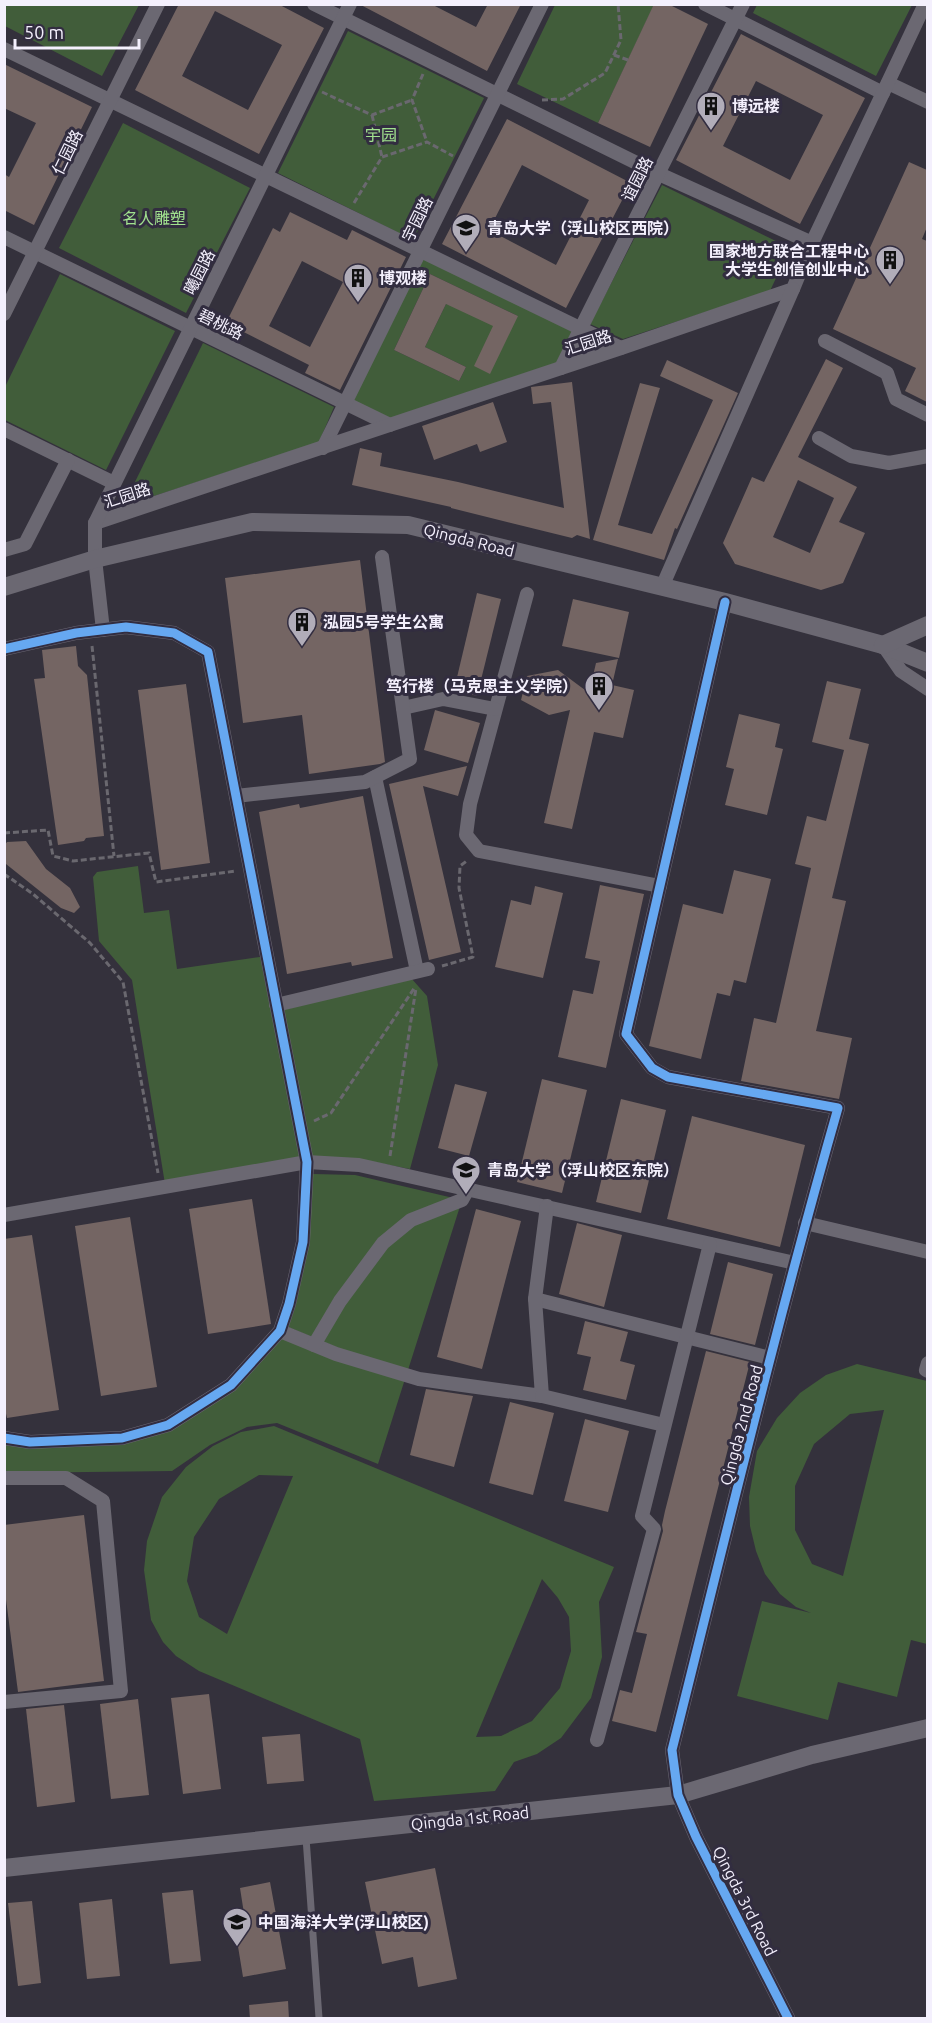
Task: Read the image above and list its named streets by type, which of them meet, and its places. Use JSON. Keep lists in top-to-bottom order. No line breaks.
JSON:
{"streets":{"street":["仁园路","谊园路","宇园路","曦园路","碧桃路","汇园路","Qingda Road","Qingda 2nd Road","Qingda 1st Road","Qingda 3rd Road"]},"crossings":[["仁园路","碧桃路"],["谊园路","汇园路"],["宇园路","碧桃路"],["宇园路","汇园路"],["曦园路","碧桃路"],["曦园路","汇园路"],["曦园路","Qingda Road"],["碧桃路","汇园路"],["Qingda 2nd Road","Qingda 3rd Road"],["Qingda 1st Road","Qingda 3rd Road"]],"parks":["宇园","名人雕塑"],"places":{"building":["博远楼","国家地方联合工程中心 大学生创信创业中心","博观楼","泓园5号学生公寓","笃行楼（马克思主义学院）"],"school or university":["青岛大学（浮山校区西院）","青岛大学（浮山校区东院）","中国海洋大学(浮山校区)"]},"scale_bar":"50 m"}
